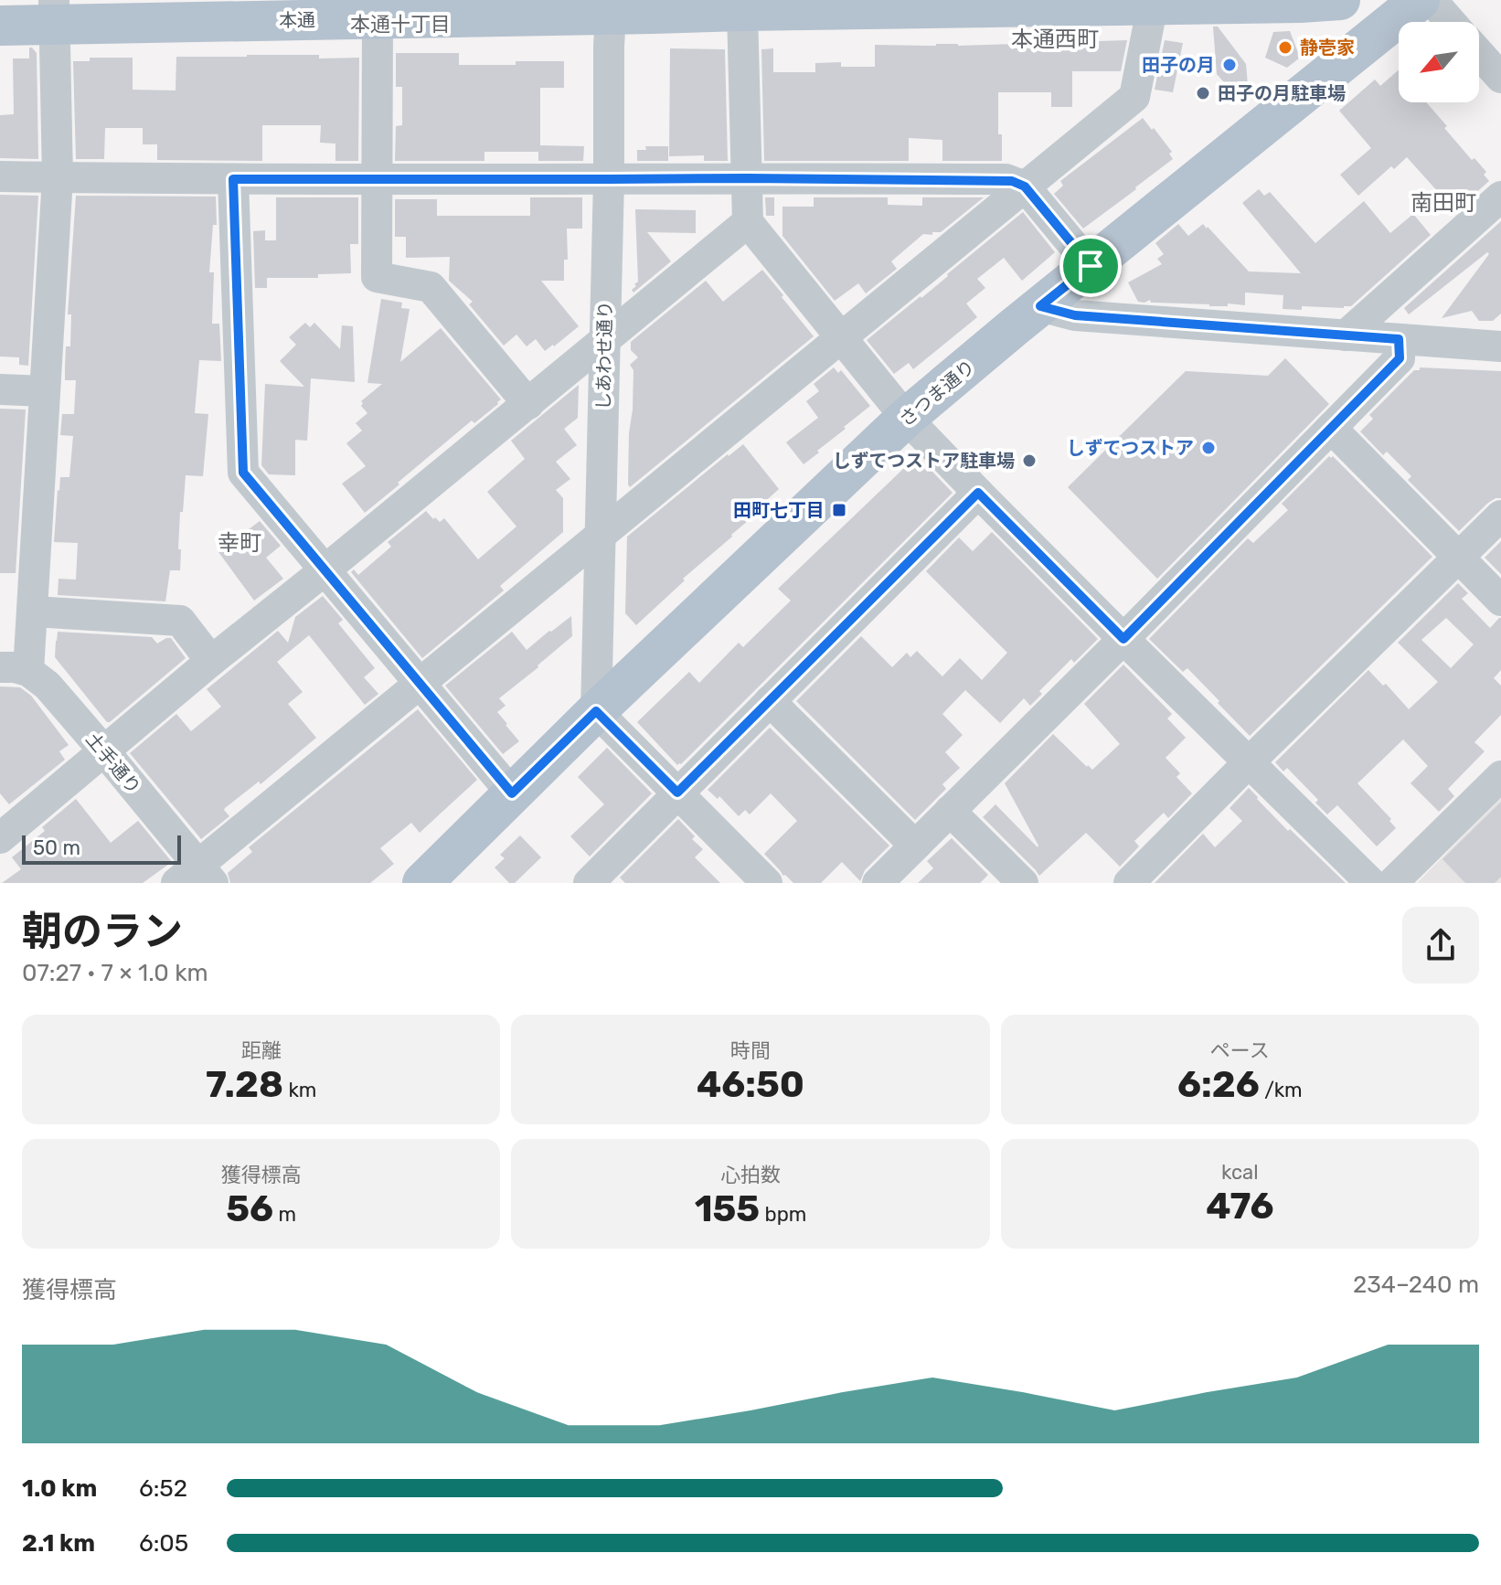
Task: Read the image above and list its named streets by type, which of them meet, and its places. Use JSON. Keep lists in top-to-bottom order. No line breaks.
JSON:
{"streets":{"main road":["本通","さつま通り"],"street":["しあわせ通り","土手通り"]},"crossings":[["本通","しあわせ通り"],["しあわせ通り","さつま通り"]],"districts":["本通十丁目","本通西町","南田町","幸町"],"places":{"other":["静壱家","田子の月","田子の月駐車場","しずてつストア","しずてつストア駐車場"],"transit":["田町七丁目"]},"scale_bar":"50 m","north":"bottom left","page":{"scale":"50 m","heading":["朝のラン","07:27 · 7 × 1.0 km"],"stats":[["距離","7.28 km"],["時間","46:50"],["ペース","6:26 /km"],["獲得標高","56 m"],["心拍数","155 bpm"],["kcal","476"]],"chart":["獲得標高","234–240 m"],"list":[{"name":"1.0 km","note":"6:52"},{"name":"2.1 km","note":"6:05"}]}}
